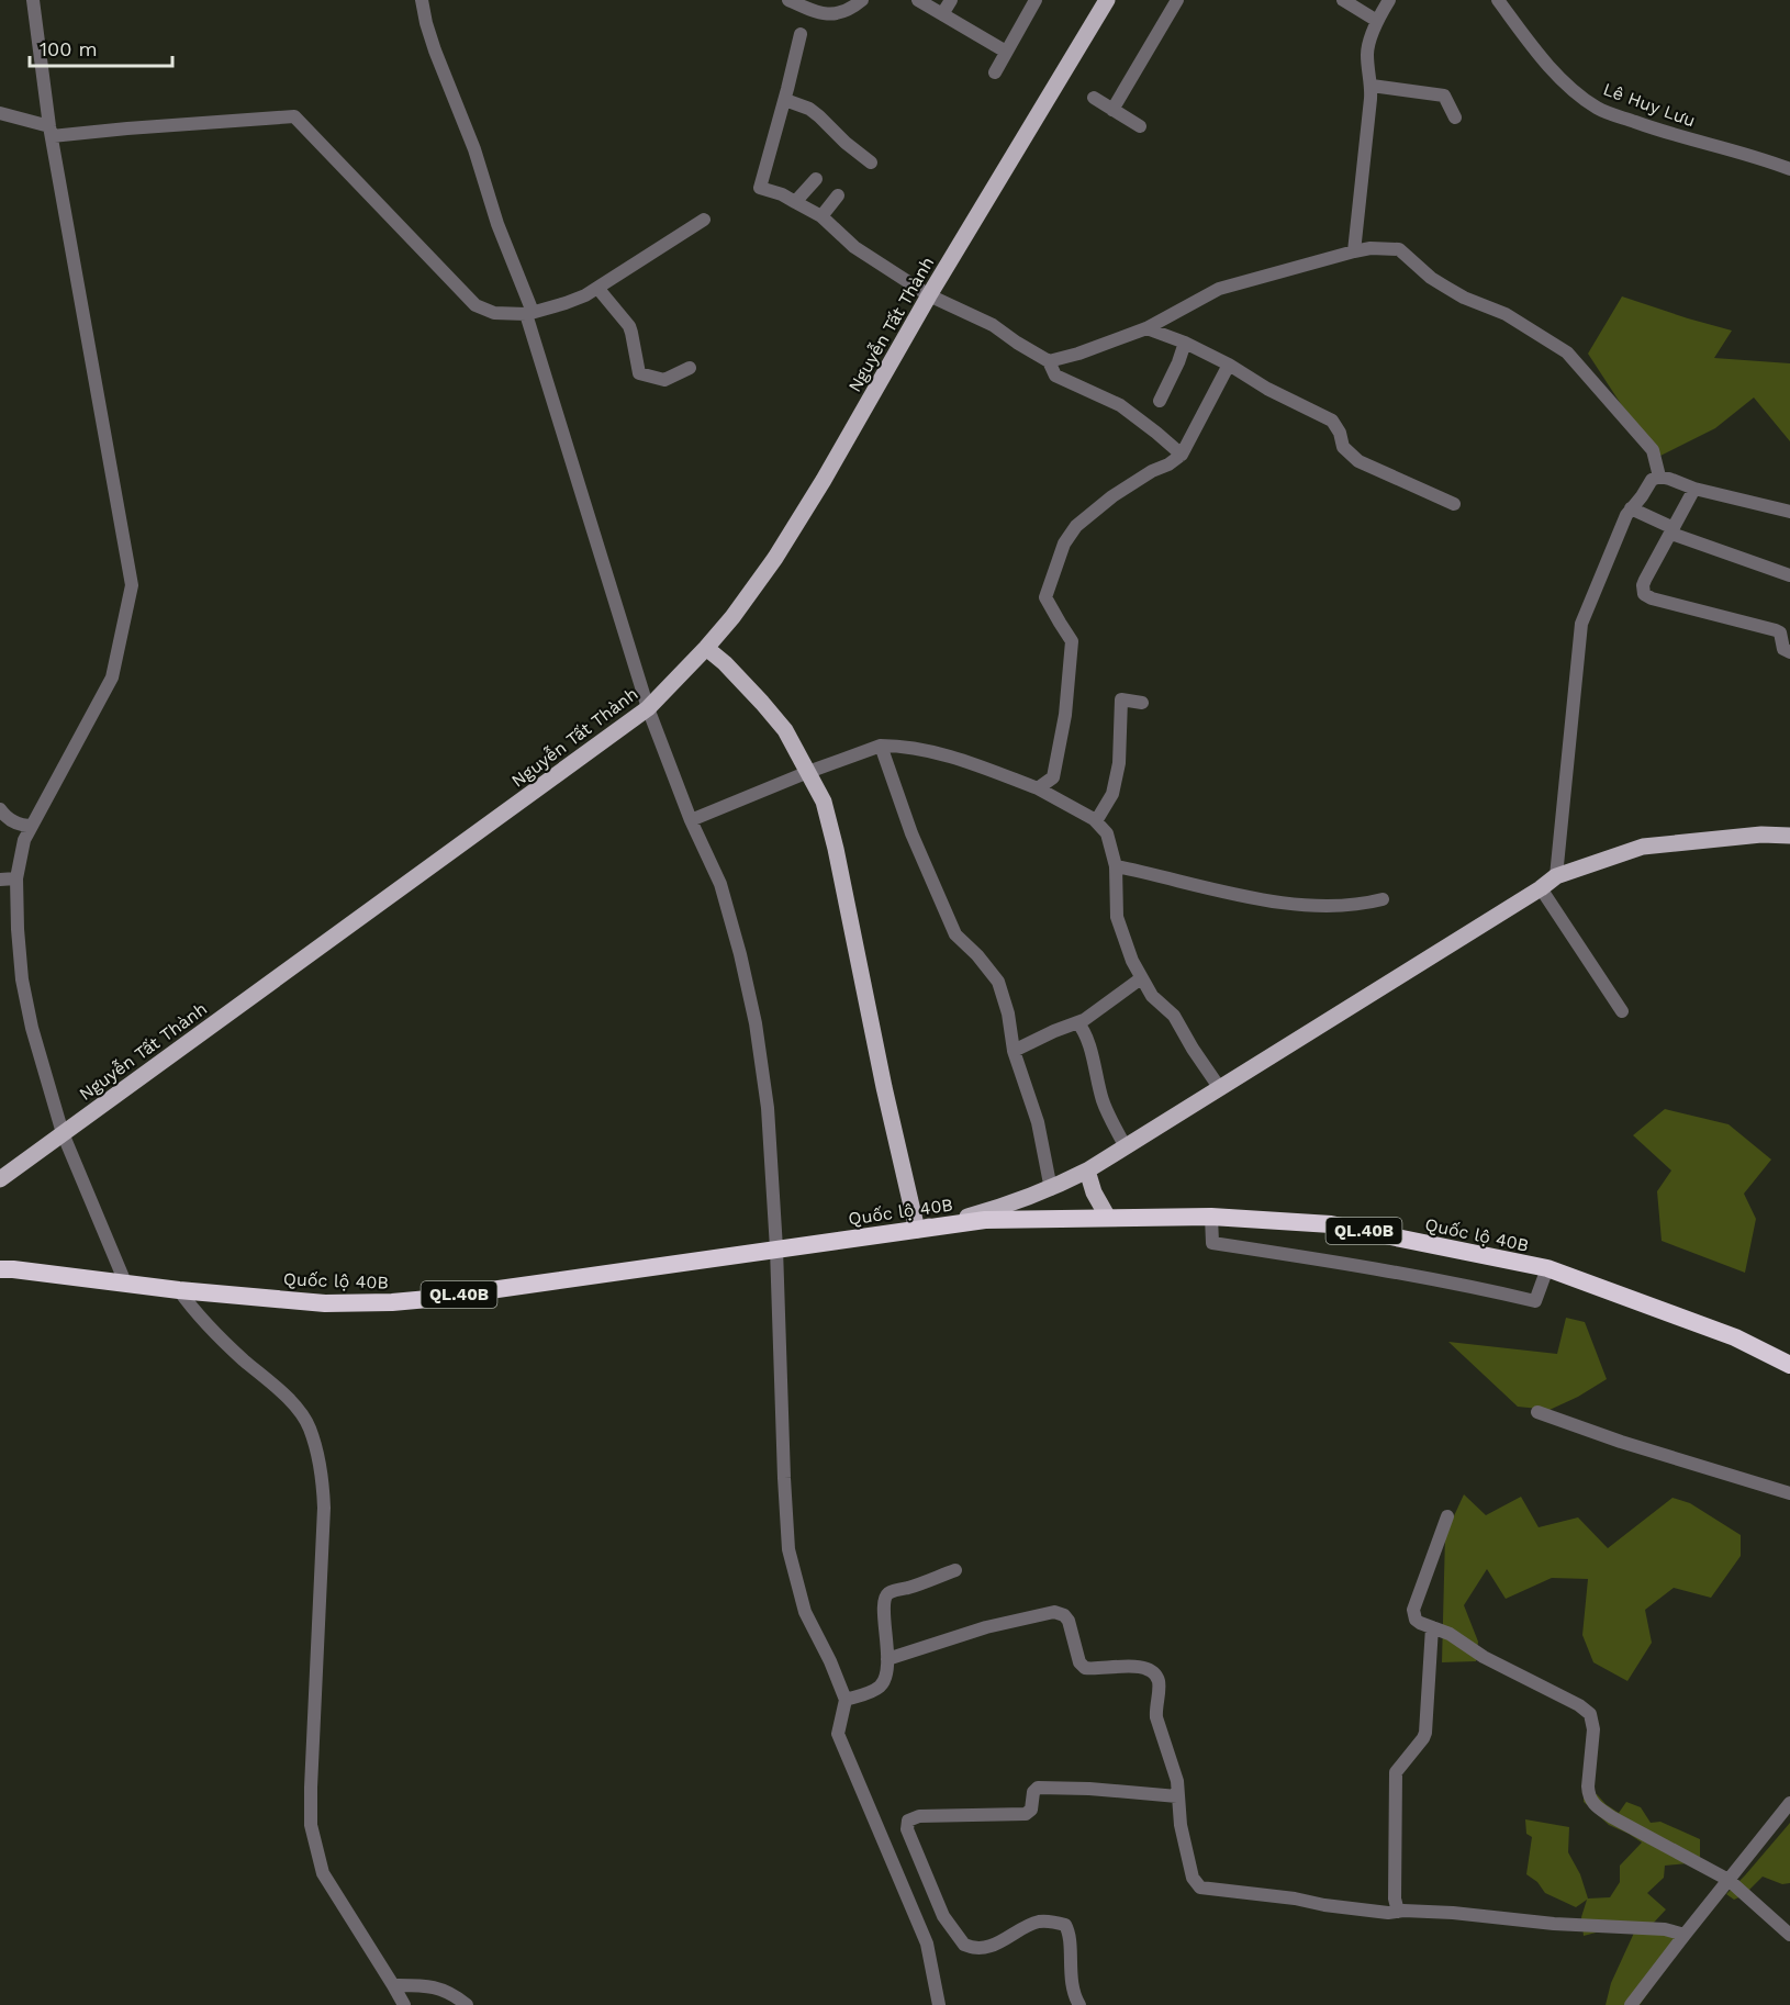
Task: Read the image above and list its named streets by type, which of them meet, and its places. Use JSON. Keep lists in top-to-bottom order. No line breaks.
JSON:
{"streets":{"highway":["Quốc lộ 40B","QL.40B"],"main road":["Nguyễn Tất Thành"],"street":["Lê Huy Lưu"]},"scale_bar":"100 m"}
